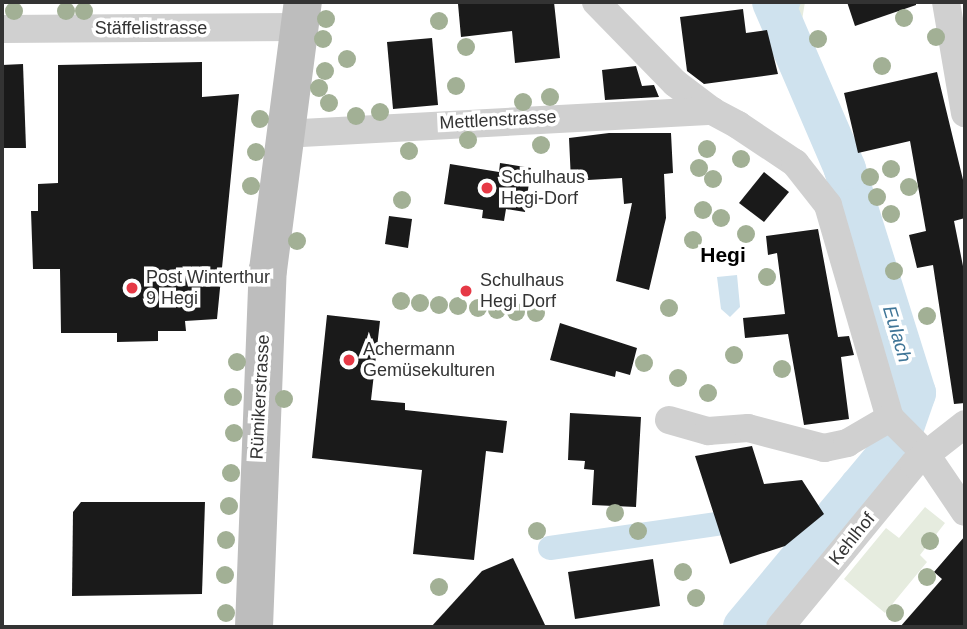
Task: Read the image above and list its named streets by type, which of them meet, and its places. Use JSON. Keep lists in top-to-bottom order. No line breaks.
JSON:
{"streets":{"main road":["Rümikerstrasse"],"street":["Stäffelistrasse","Mettlenstrasse","Kehlhof"]},"crossings":[["Stäffelistrasse","Rümikerstrasse"],["Mettlenstrasse","Rümikerstrasse"]],"districts":["Hegi"],"water":["Eulach"],"places":["Schulhaus Hegi-Dorf","Post Winterthur 9 Hegi","Schulhaus Hegi Dorf","Achermann Gemüsekulturen"]}
